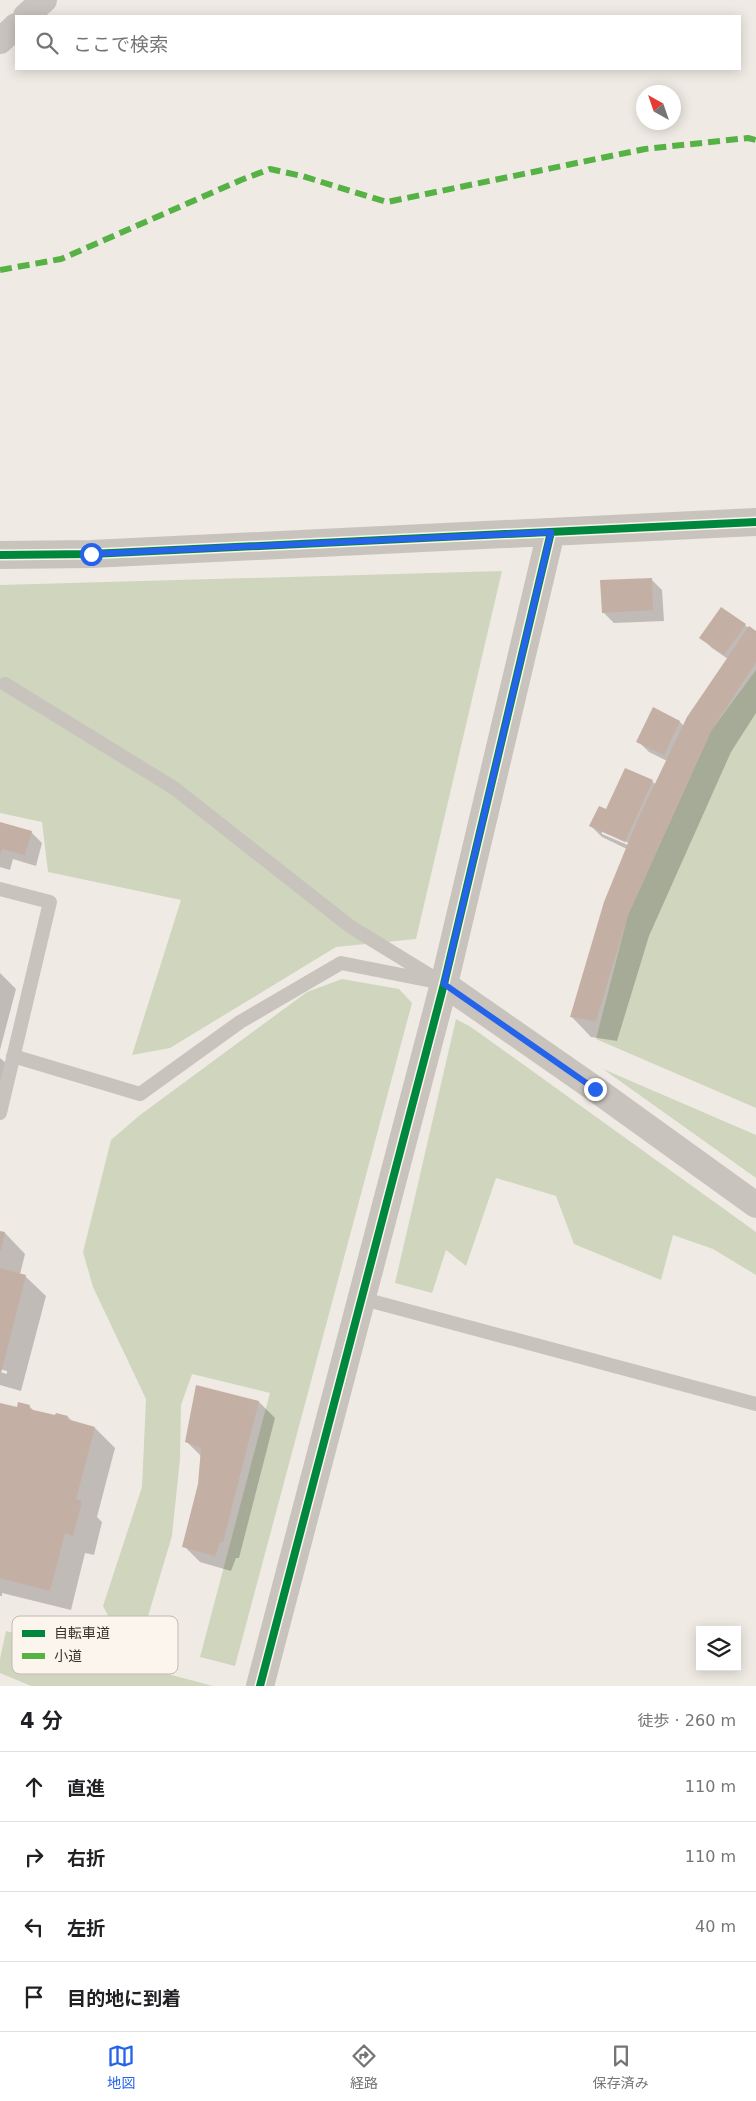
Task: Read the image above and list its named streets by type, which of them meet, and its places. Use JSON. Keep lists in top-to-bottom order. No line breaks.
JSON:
{"legend":["自転車道","小道"],"north":"top left","page":{"search":"ここで検索","heading":["4 分","徒歩 · 260 m"],"list":[["直進","110 m"],["右折","110 m"],["左折","40 m"],"目的地に到着"],"nav":["地図","経路","保存済み"]}}
